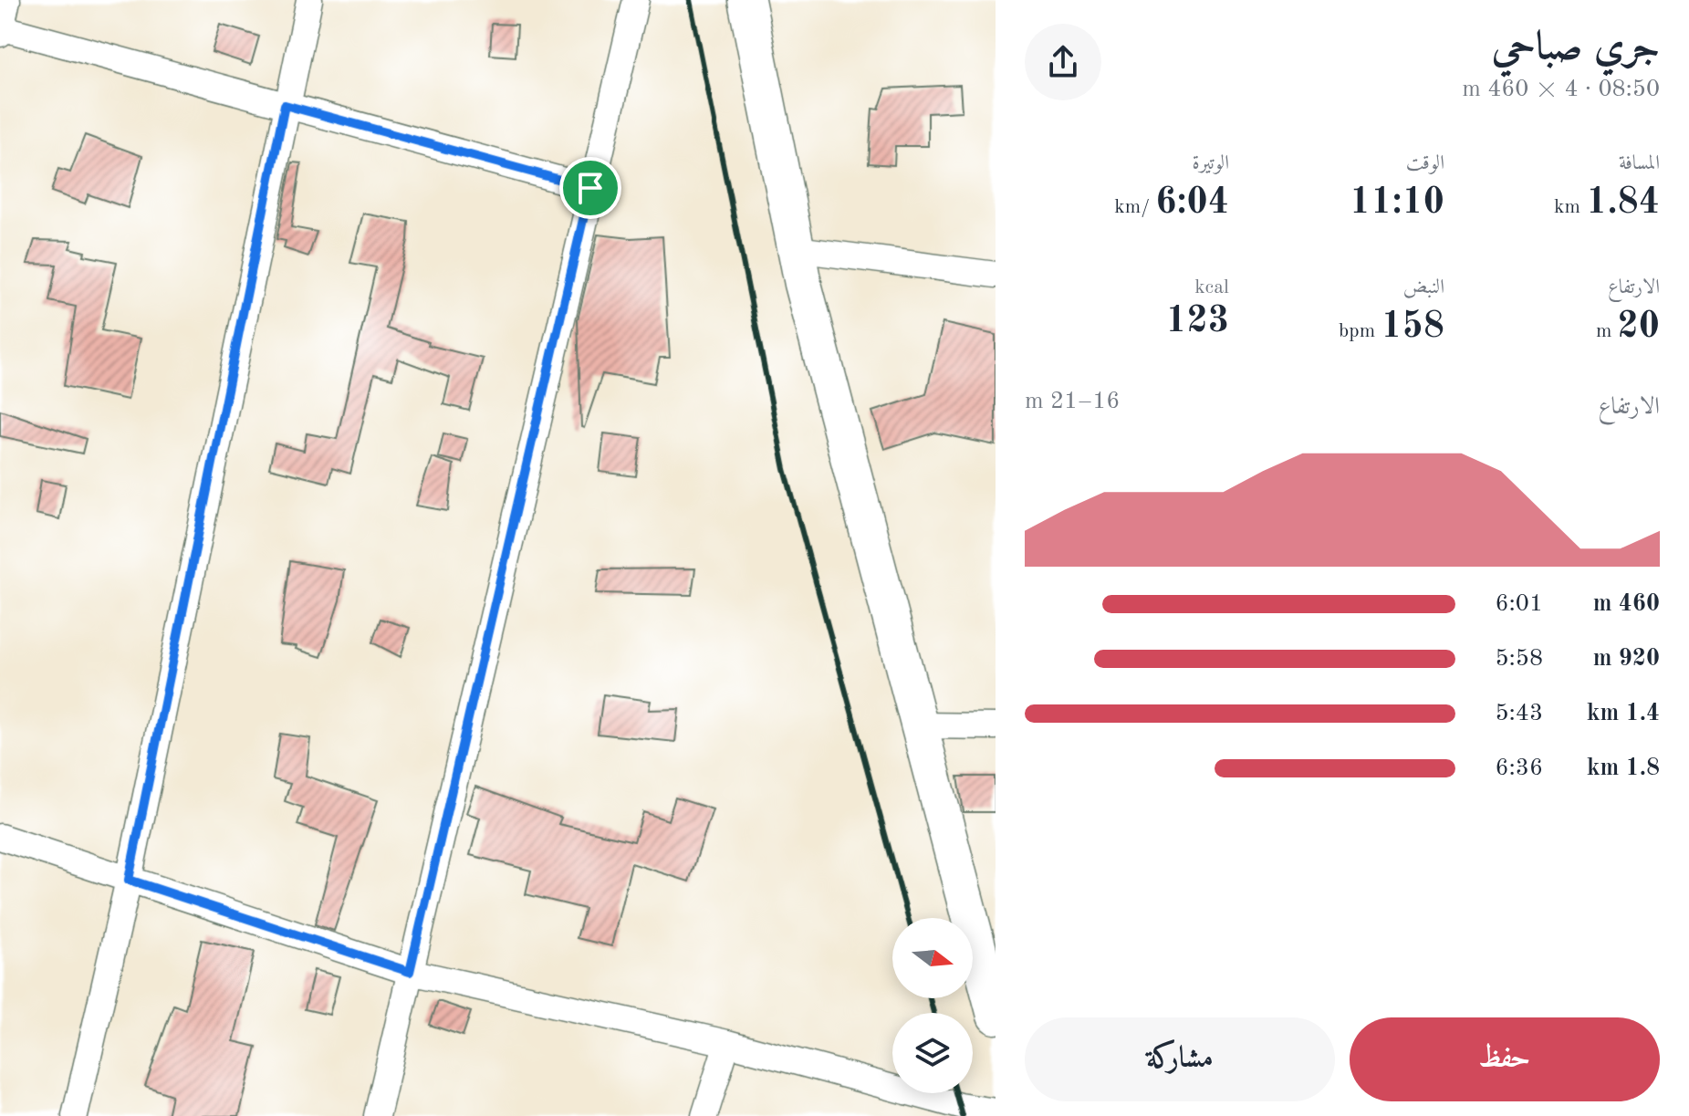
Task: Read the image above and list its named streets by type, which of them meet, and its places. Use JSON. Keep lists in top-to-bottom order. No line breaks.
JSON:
{"north":"right","page":{"heading":["جري صباحي","08:50 · 4 × 460 m"],"stats":[["المسافة","1.84 km"],["الوقت","11:10"],["الوتيرة","6:04 /km"],["الارتفاع","20 m"],["النبض","158 bpm"],["kcal","123"]],"chart":["الارتفاع","16–21 m"],"list":[{"name":"460 m","note":"6:01"},{"name":"920 m","note":"5:58"},{"name":"1.4 km","note":"5:43"},{"name":"1.8 km","note":"6:36"}],"buttons":["حفظ","مشاركة"]}}
